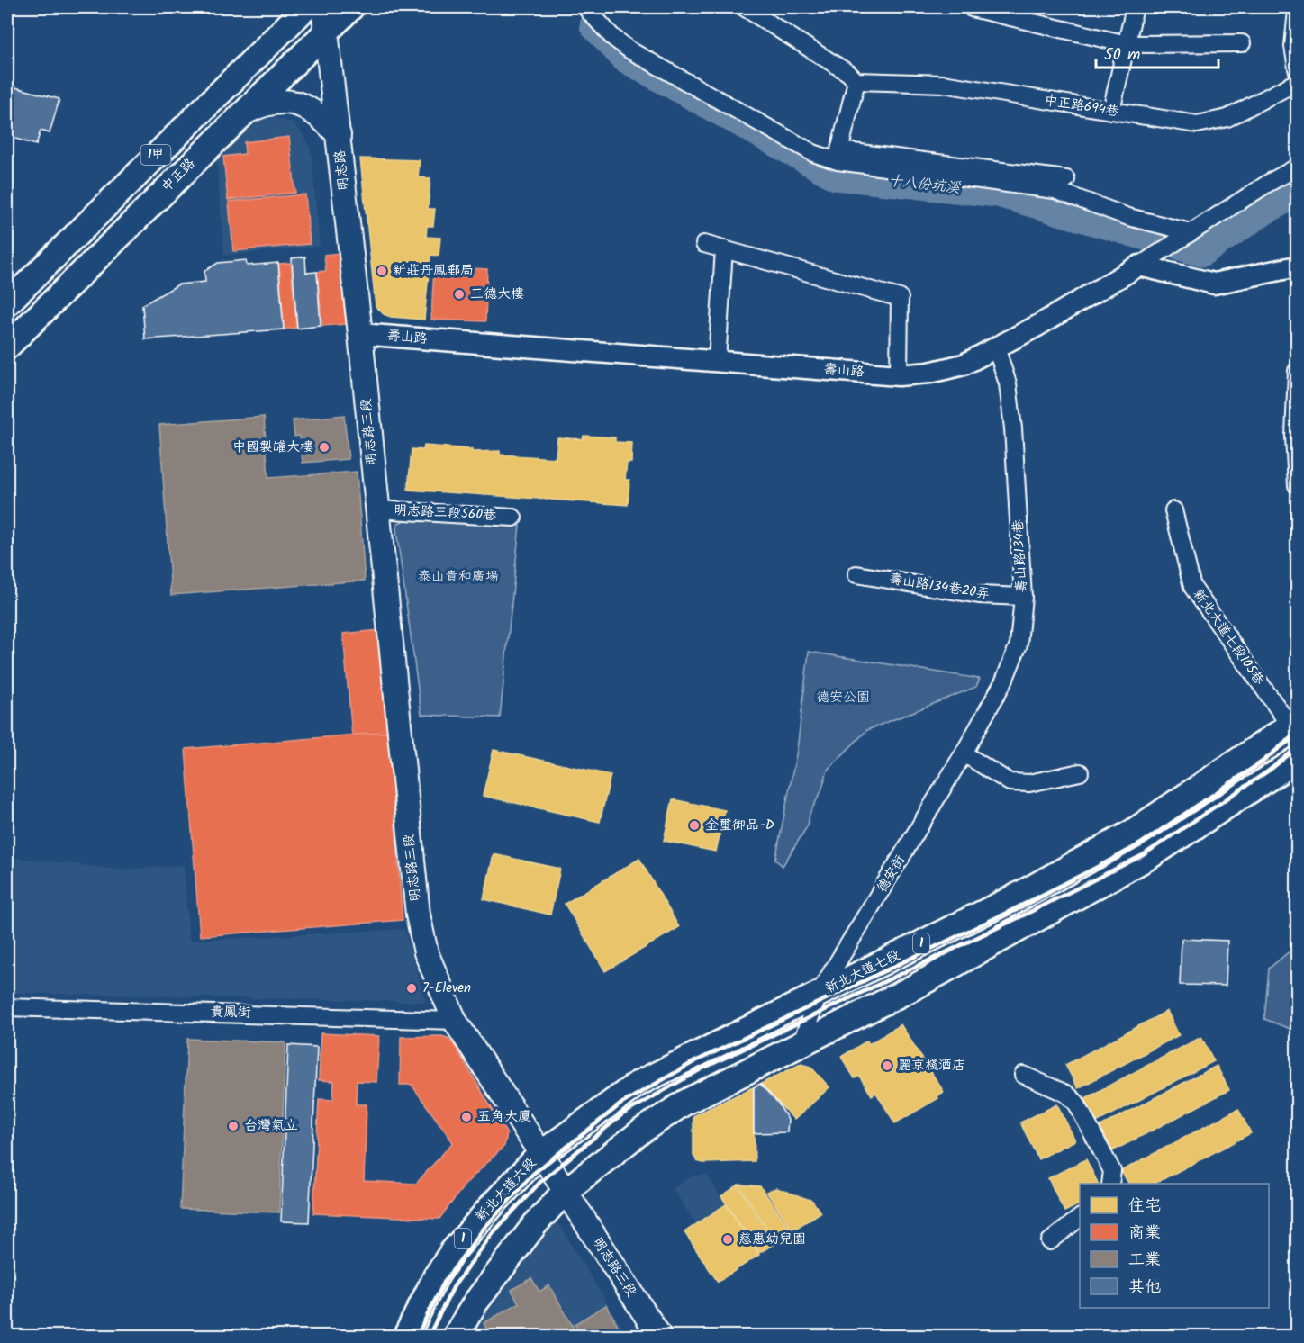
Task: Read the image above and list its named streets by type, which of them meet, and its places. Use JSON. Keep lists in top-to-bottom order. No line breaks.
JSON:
{"streets":{"main road":["1甲","明志路","中正路","明志路三段","1","新北大道七段","新北大道六段"],"street":["中正路694巷","壽山路","明志路三段560巷","壽山路134巷","壽山路134巷20弄","新北大道七段105巷","德安街","貴鳳街"]},"crossings":[["明志路","中正路"],["明志路","壽山路"],["明志路","明志路三段"],["壽山路","明志路三段"],["壽山路","壽山路134巷"],["明志路三段","明志路三段560巷"],["明志路三段","新北大道七段"],["明志路三段","貴鳳街"],["明志路三段","新北大道六段"],["壽山路134巷","壽山路134巷20弄"],["壽山路134巷","德安街"],["新北大道七段105巷","新北大道七段"],["德安街","新北大道七段"],["新北大道七段","新北大道六段"]],"water":["十八份坑溪"],"parks":["泰山貴和廣場","德安公園"],"places":["新莊丹鳳郵局","三德大樓","中國製罐大樓","金璽御品-D","7-Eleven","麗京棧酒店","五角大廈","台灣氣立","慈惠幼兒園"],"legend":["住宅","商業","工業","其他"],"scale_bar":"50 m"}
